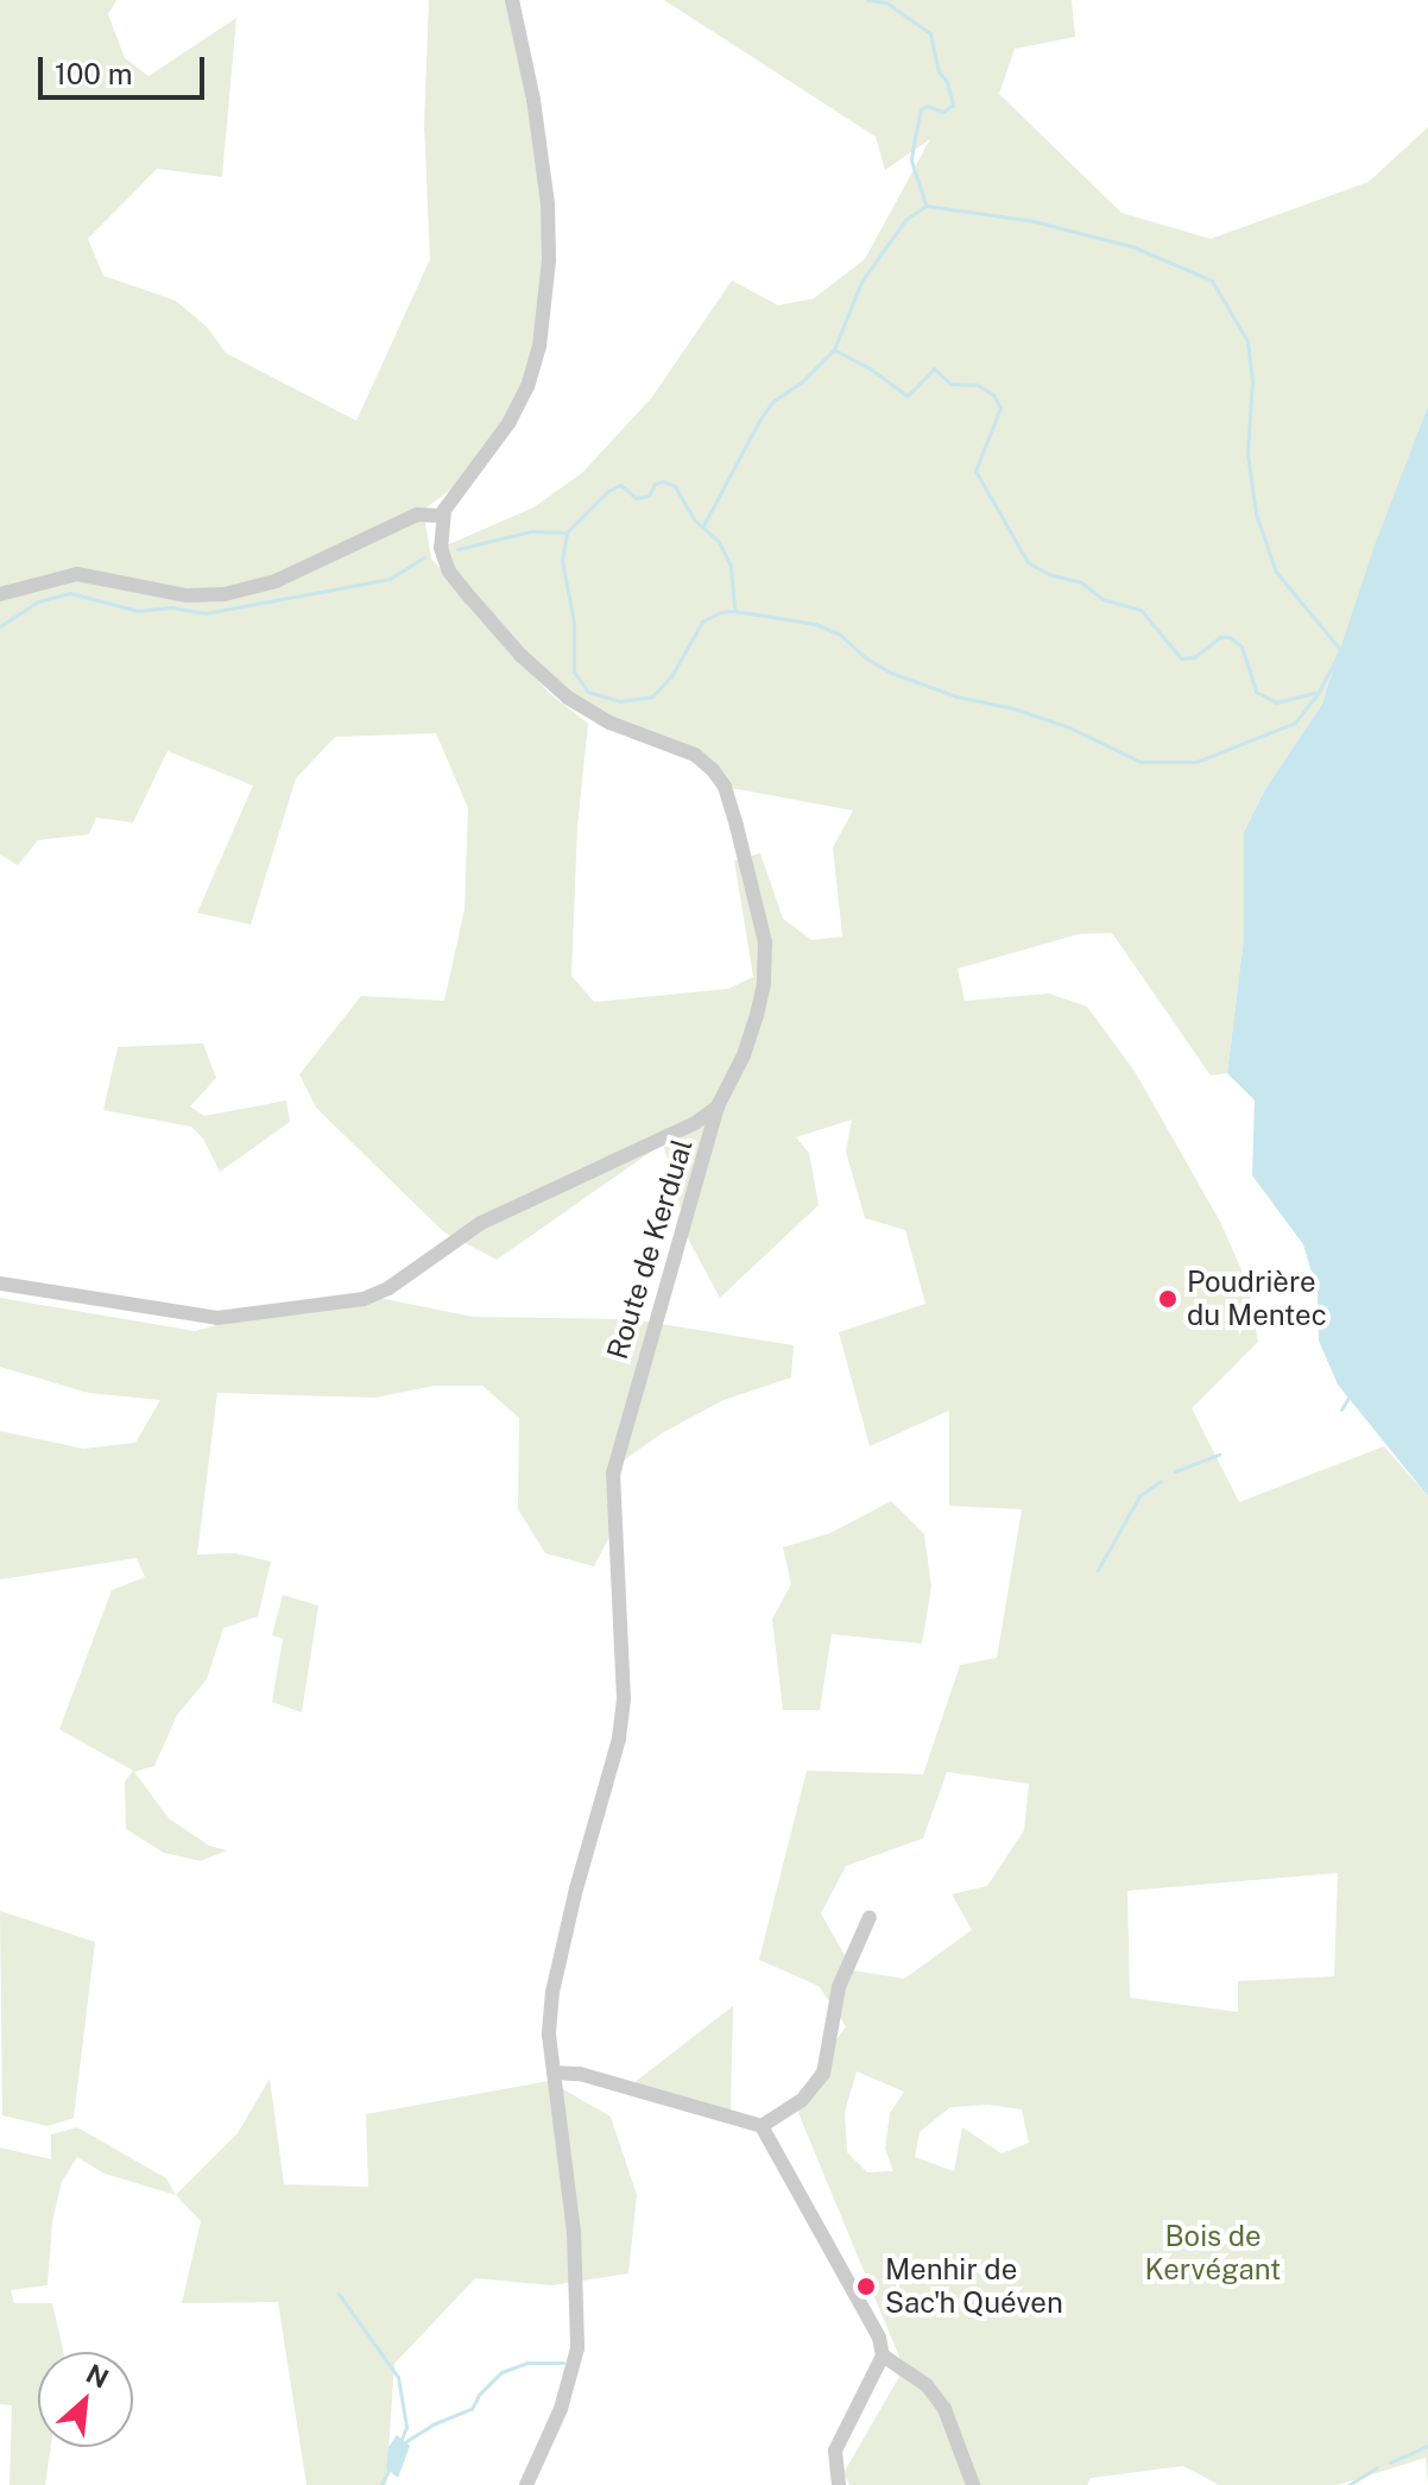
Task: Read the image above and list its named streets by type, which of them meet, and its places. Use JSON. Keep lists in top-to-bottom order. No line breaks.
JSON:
{"streets":{"street":["Route de Kerdual"]},"parks":["Bois de Kervégant"],"places":["Poudrière du Mentec","Menhir de Sac'h Quéven"],"scale_bar":"100 m","north":"top right"}
